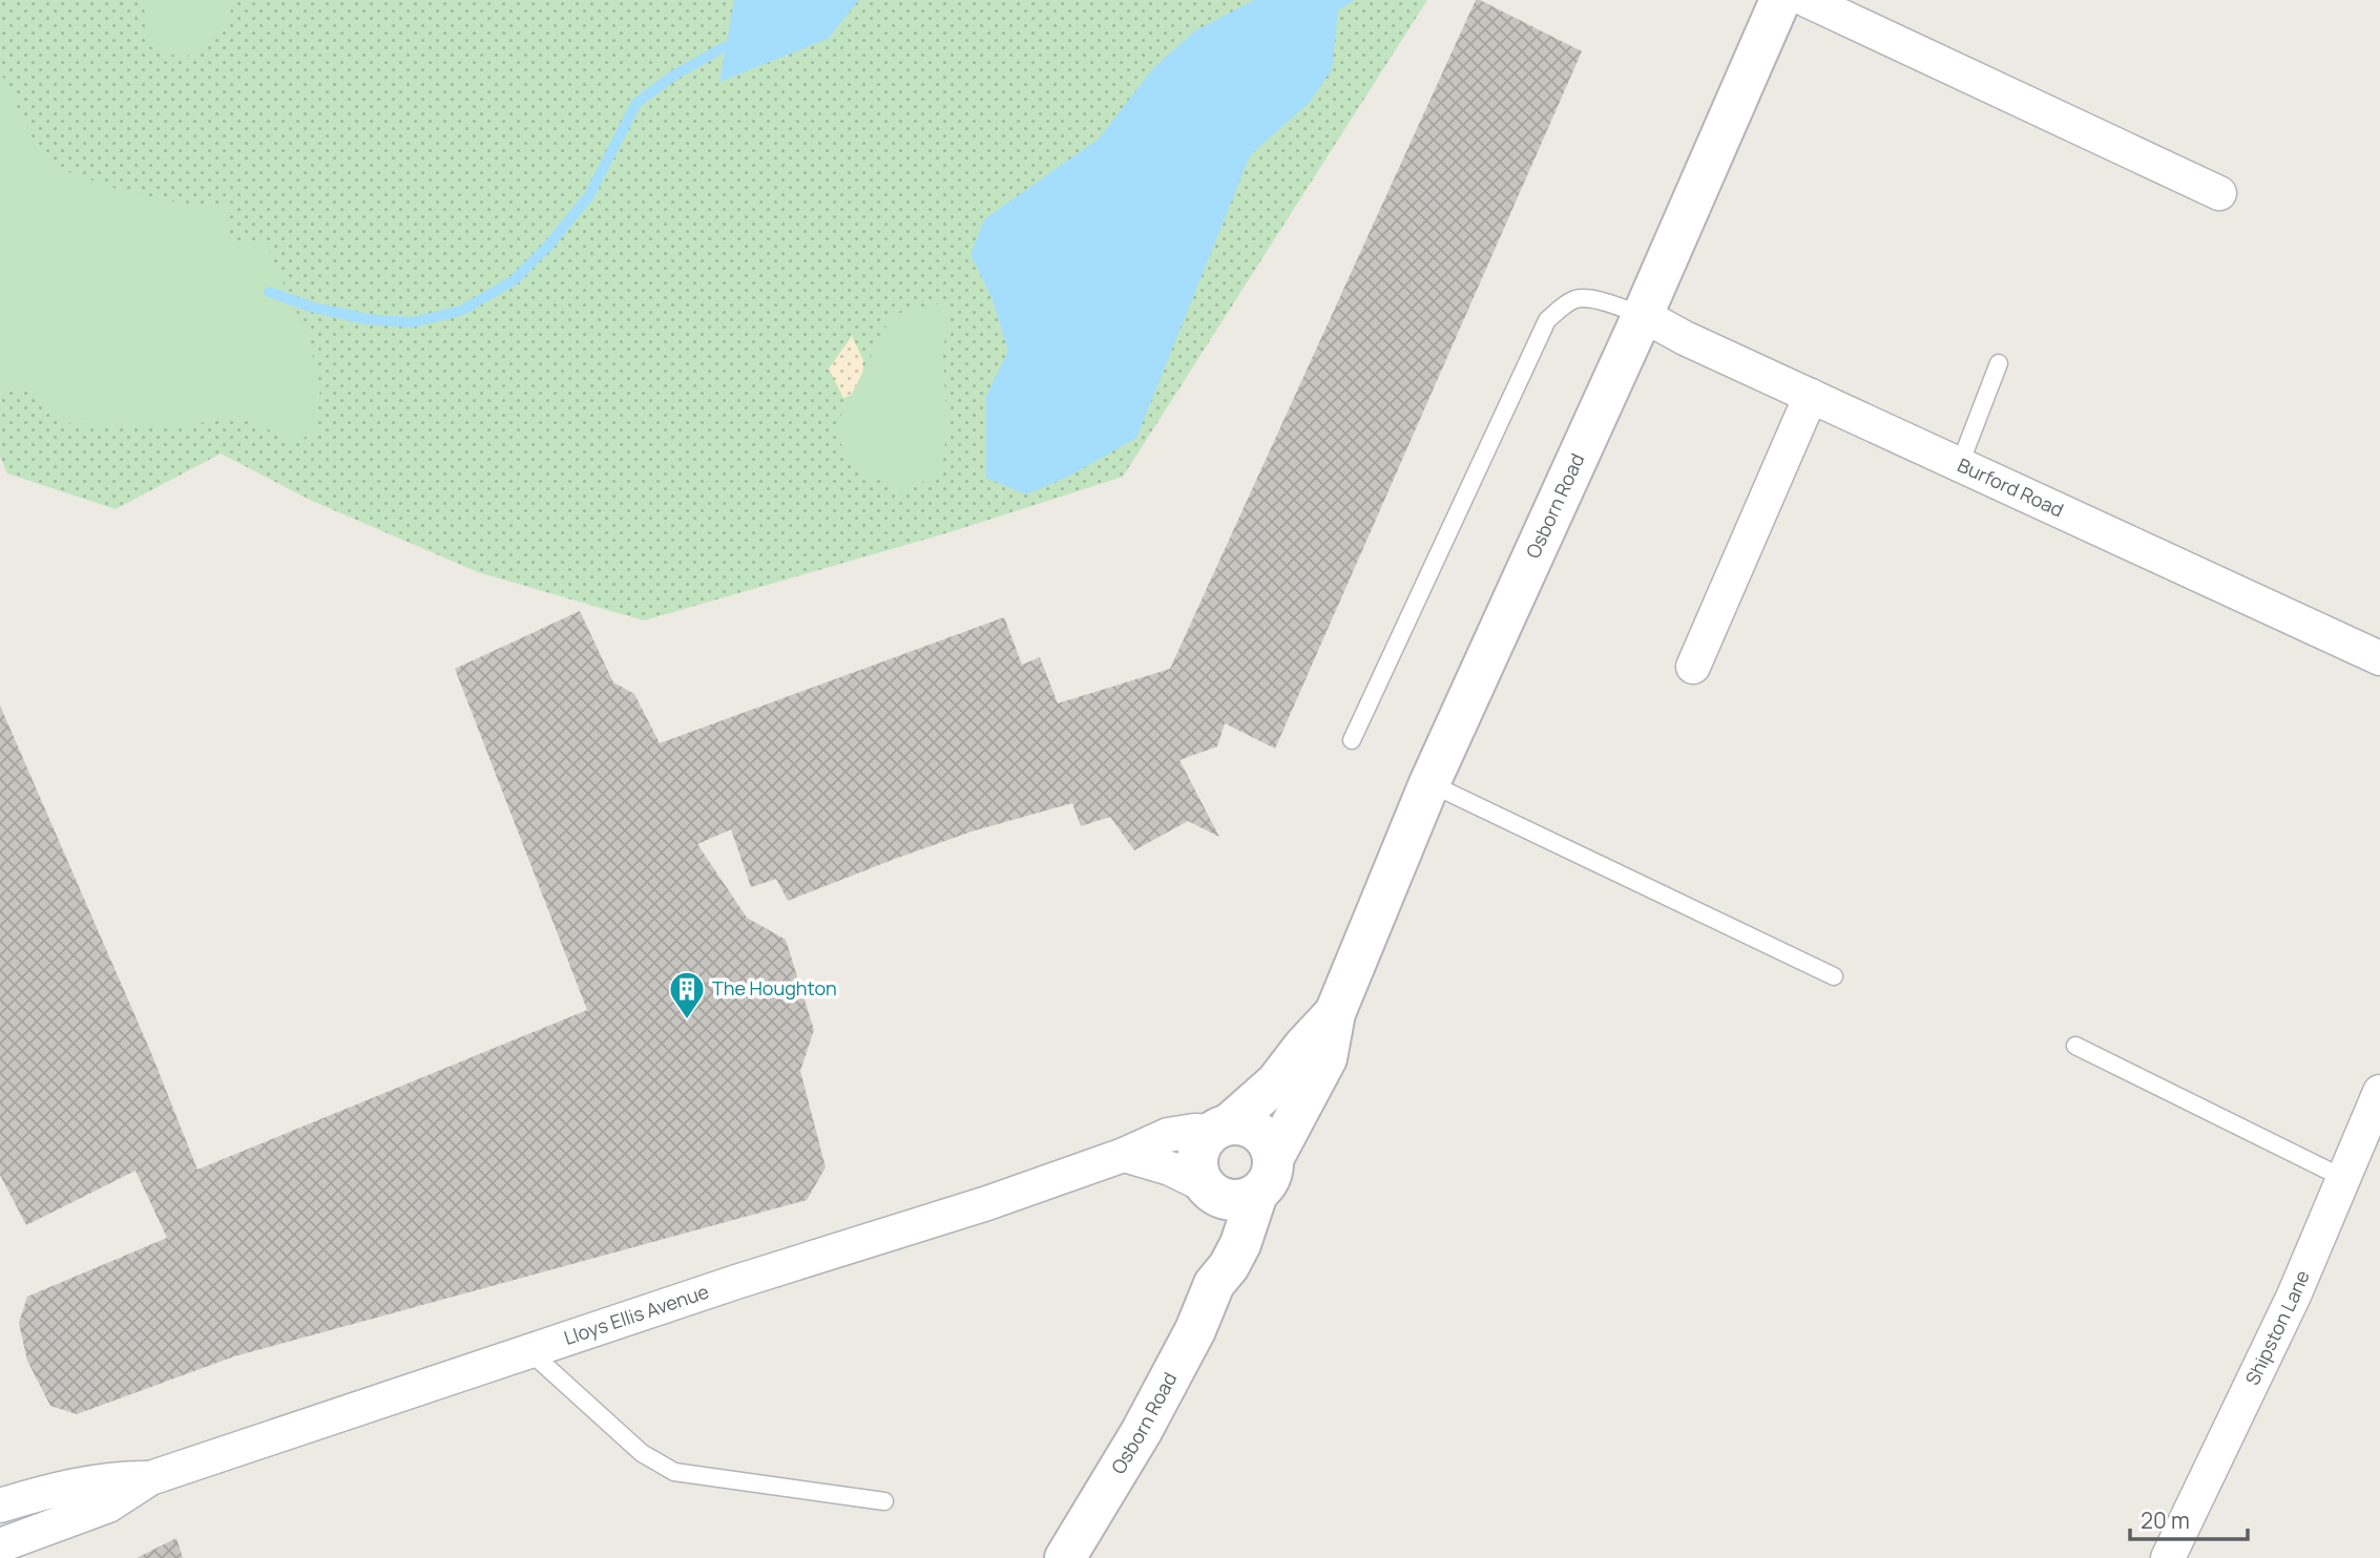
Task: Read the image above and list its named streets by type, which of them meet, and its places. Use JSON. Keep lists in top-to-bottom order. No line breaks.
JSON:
{"streets":{"street":["Burford Road","Osborn Road","Lloys Ellis Avenue","Shipston Lane"]},"crossings":[["Burford Road","Osborn Road"],["Osborn Road","Lloys Ellis Avenue"]],"places":{"building":["The Houghton"]},"scale_bar":"20 m"}
